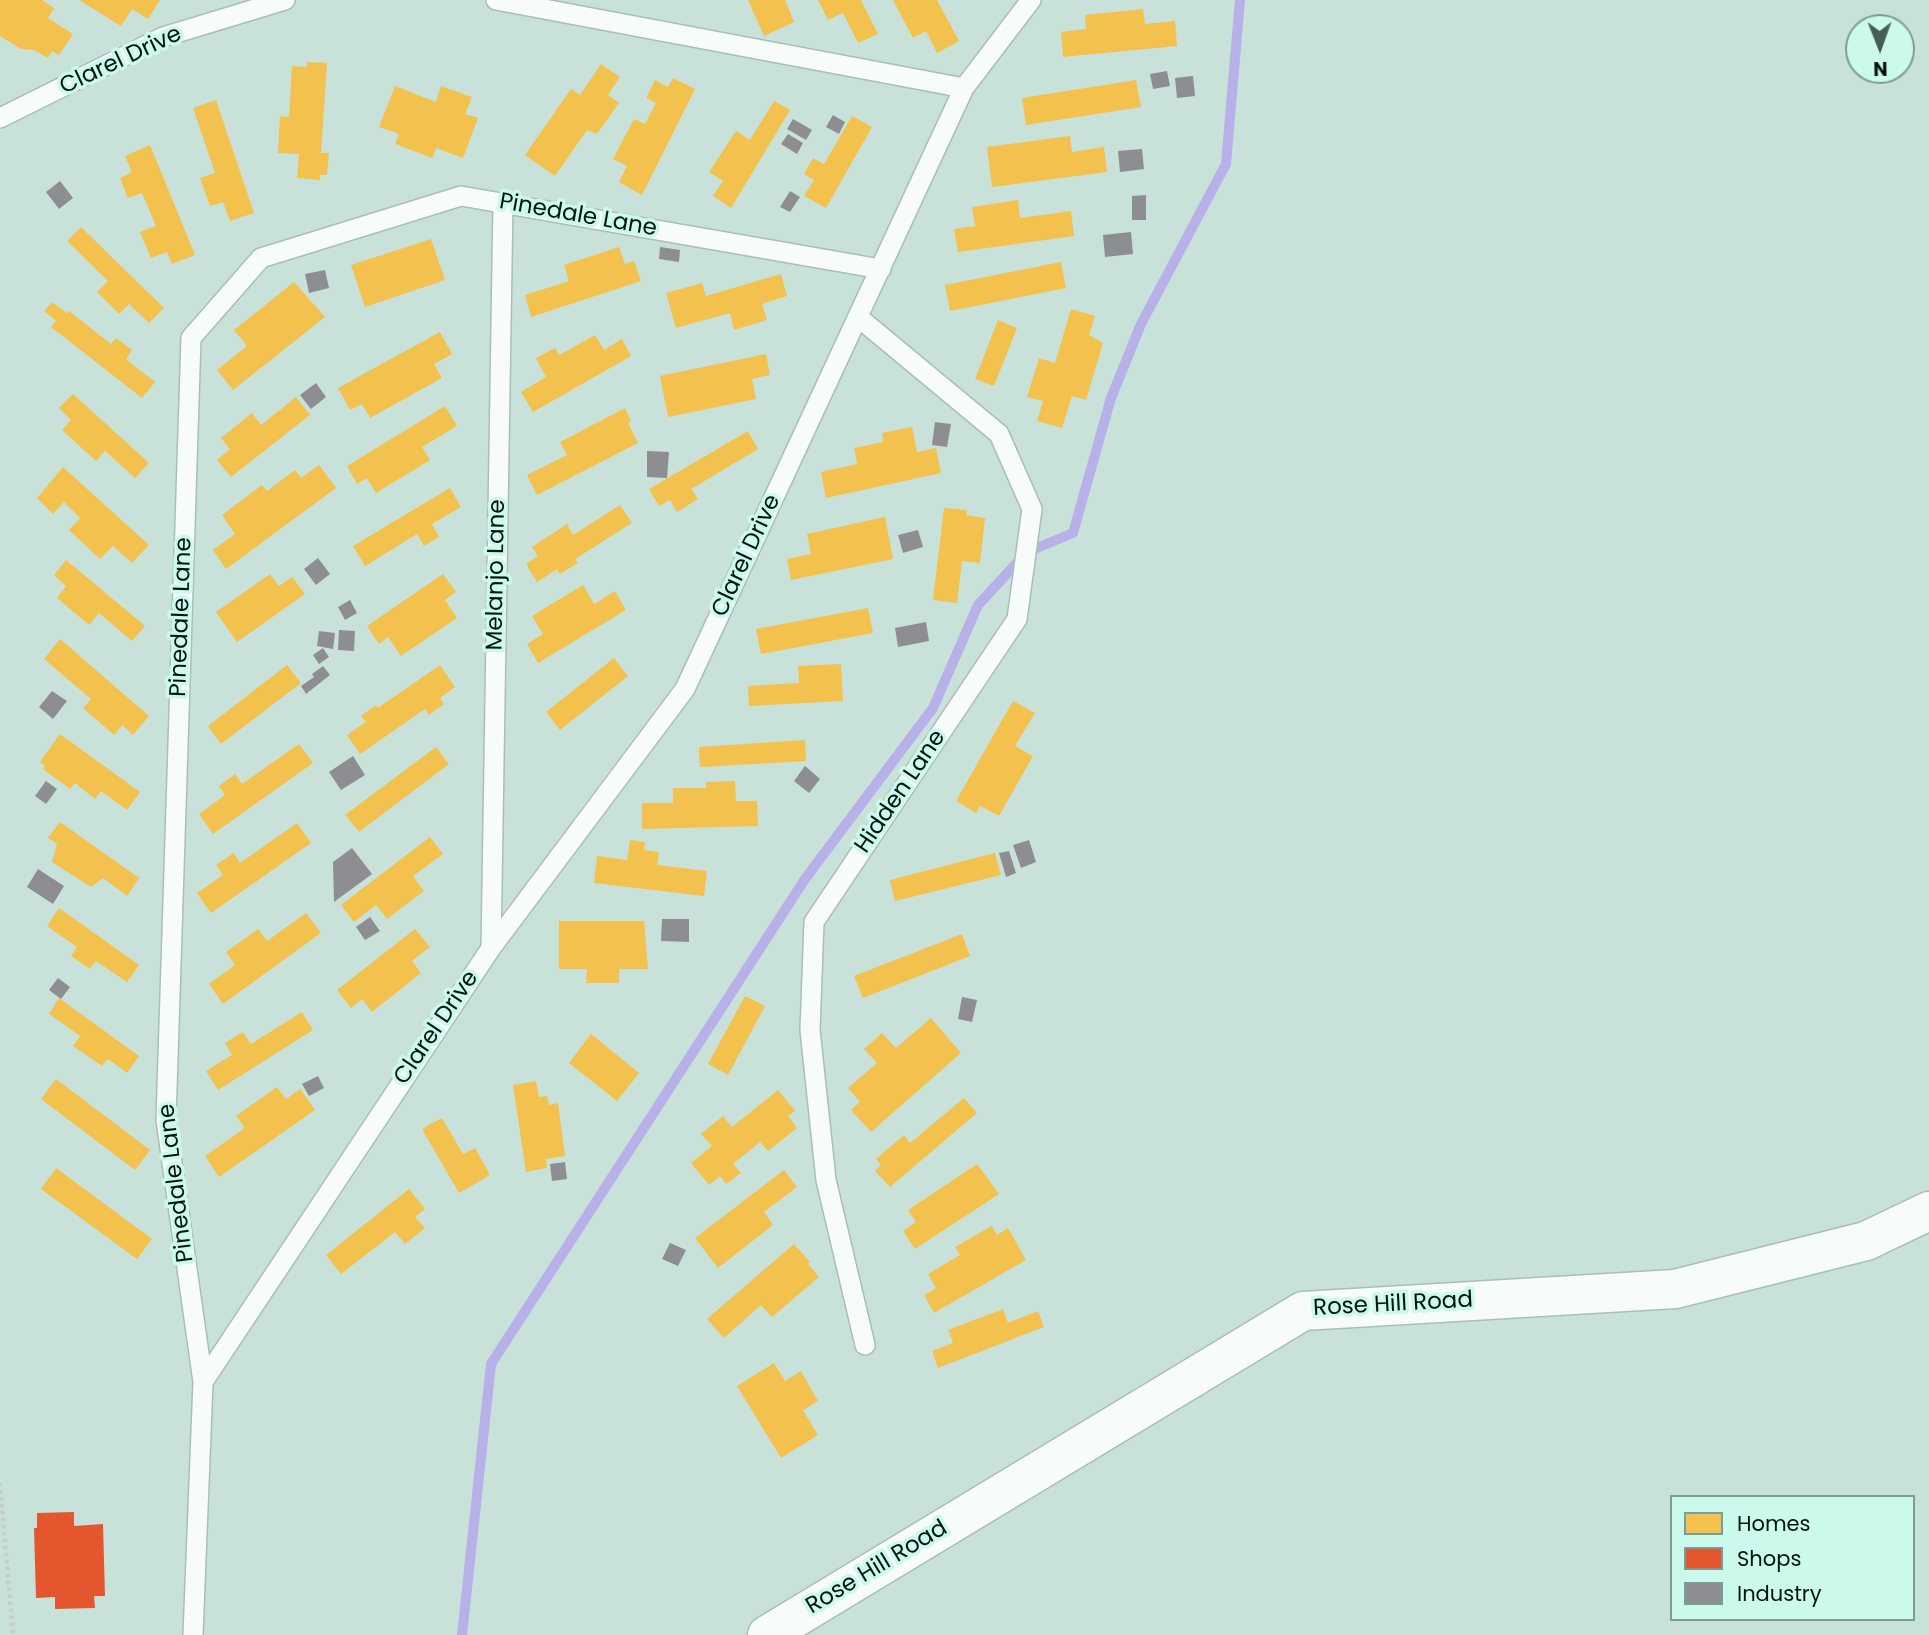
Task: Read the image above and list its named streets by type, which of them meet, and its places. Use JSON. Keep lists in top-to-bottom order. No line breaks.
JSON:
{"streets":{"street":["Rose Hill Road"],"lane":["Clarel Drive","Pinedale Lane","Melanjo Lane","Hidden Lane"]},"crossings":[["Clarel Drive","Pinedale Lane"],["Clarel Drive","Melanjo Lane"],["Clarel Drive","Hidden Lane"],["Pinedale Lane","Melanjo Lane"]],"legend":["Homes","Shops","Industry"],"north":"bottom"}
